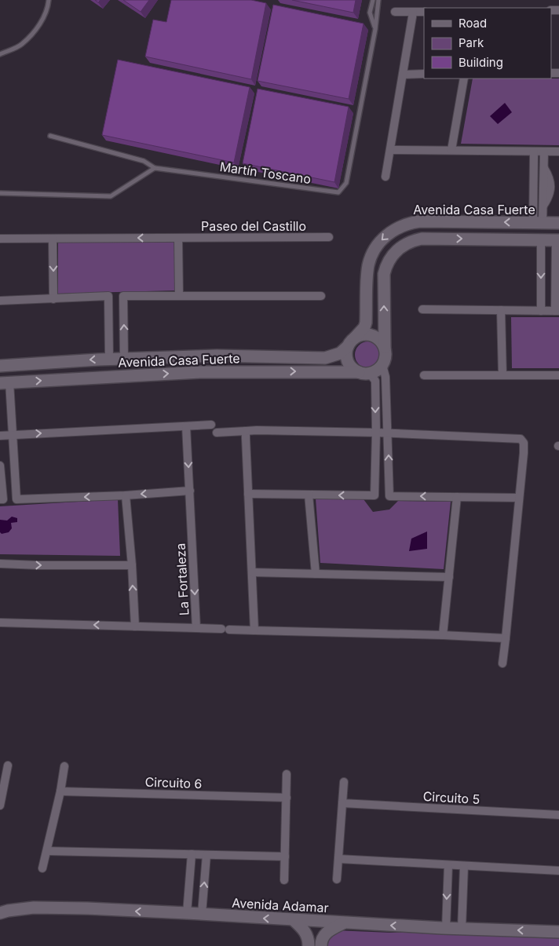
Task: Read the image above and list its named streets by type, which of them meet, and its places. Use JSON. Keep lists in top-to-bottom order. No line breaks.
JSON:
{"streets":{"street":["Avenida Casa Fuerte","Paseo del Castillo","La Fortaleza","Circuito 6","Circuito 5","Avenida Adamar"],"lane":["Martín Toscano"]},"one_way":["Paseo del Castillo"],"legend":["Road","Park","Building"]}
